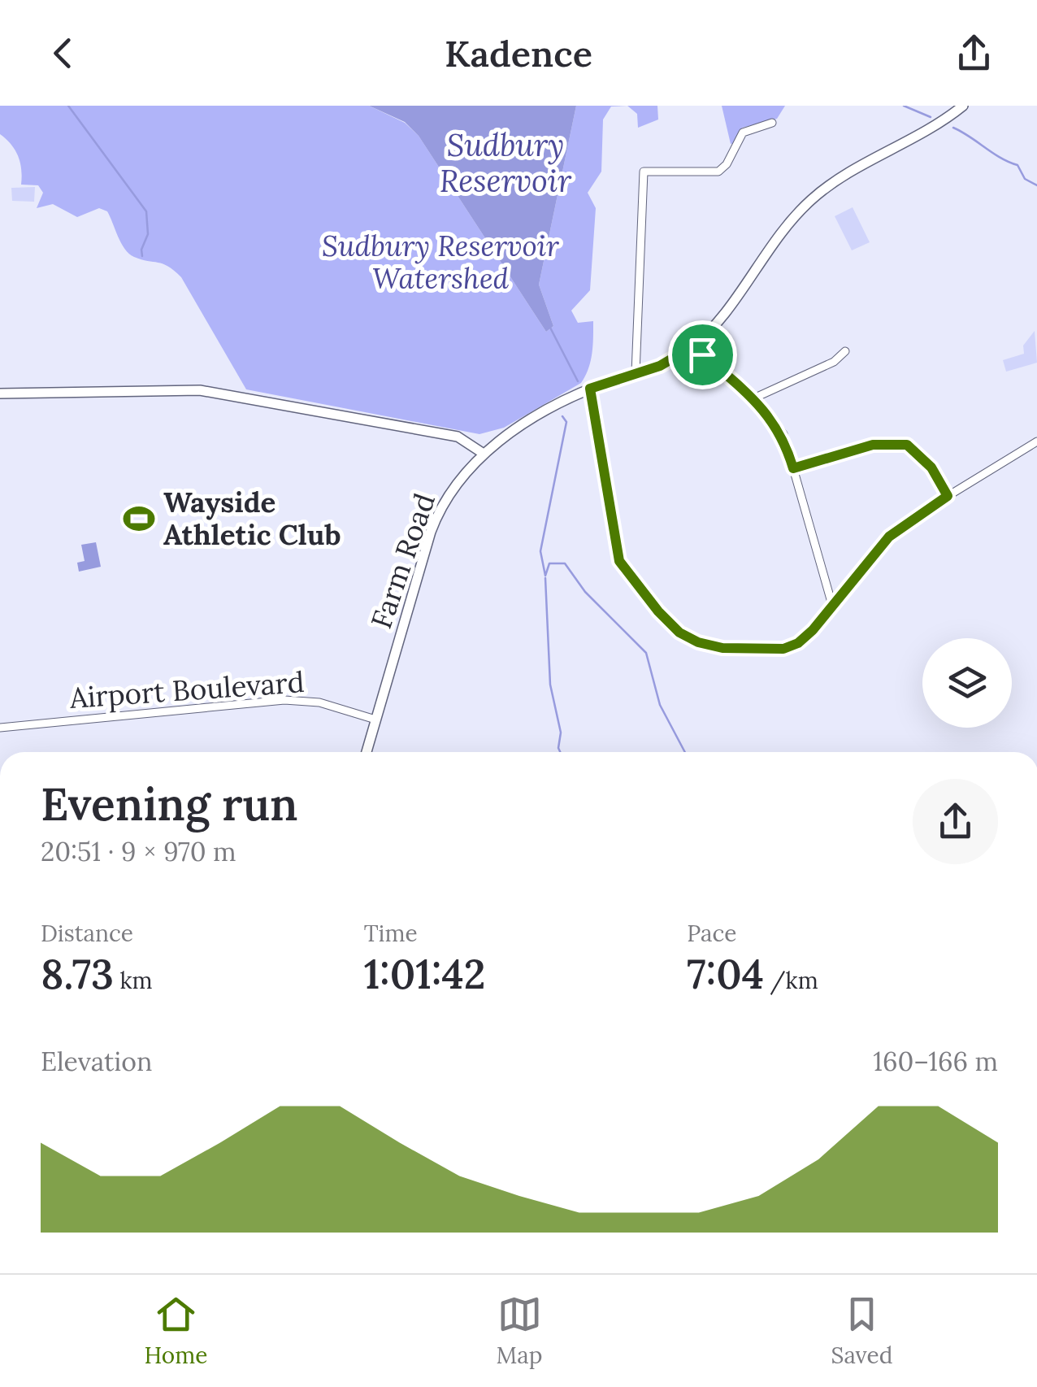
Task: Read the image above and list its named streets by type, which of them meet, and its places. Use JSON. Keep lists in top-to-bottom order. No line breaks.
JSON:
{"streets":{"street":["Farm Road","Airport Boulevard"]},"crossings":[["Farm Road","Airport Boulevard"]],"water":["Sudbury Reservoir"],"parks":["Sudbury Reservoir Watershed"],"places":{"sports":["Wayside Athletic Club"]},"page":{"header":"Kadence","heading":["Evening run","20:51 · 9 × 970 m"],"stats":[["Distance","8.73 km"],["Time","1:01:42"],["Pace","7:04 /km"]],"chart":["Elevation","160–166 m"],"tabs":["Home","Map","Saved"]}}
